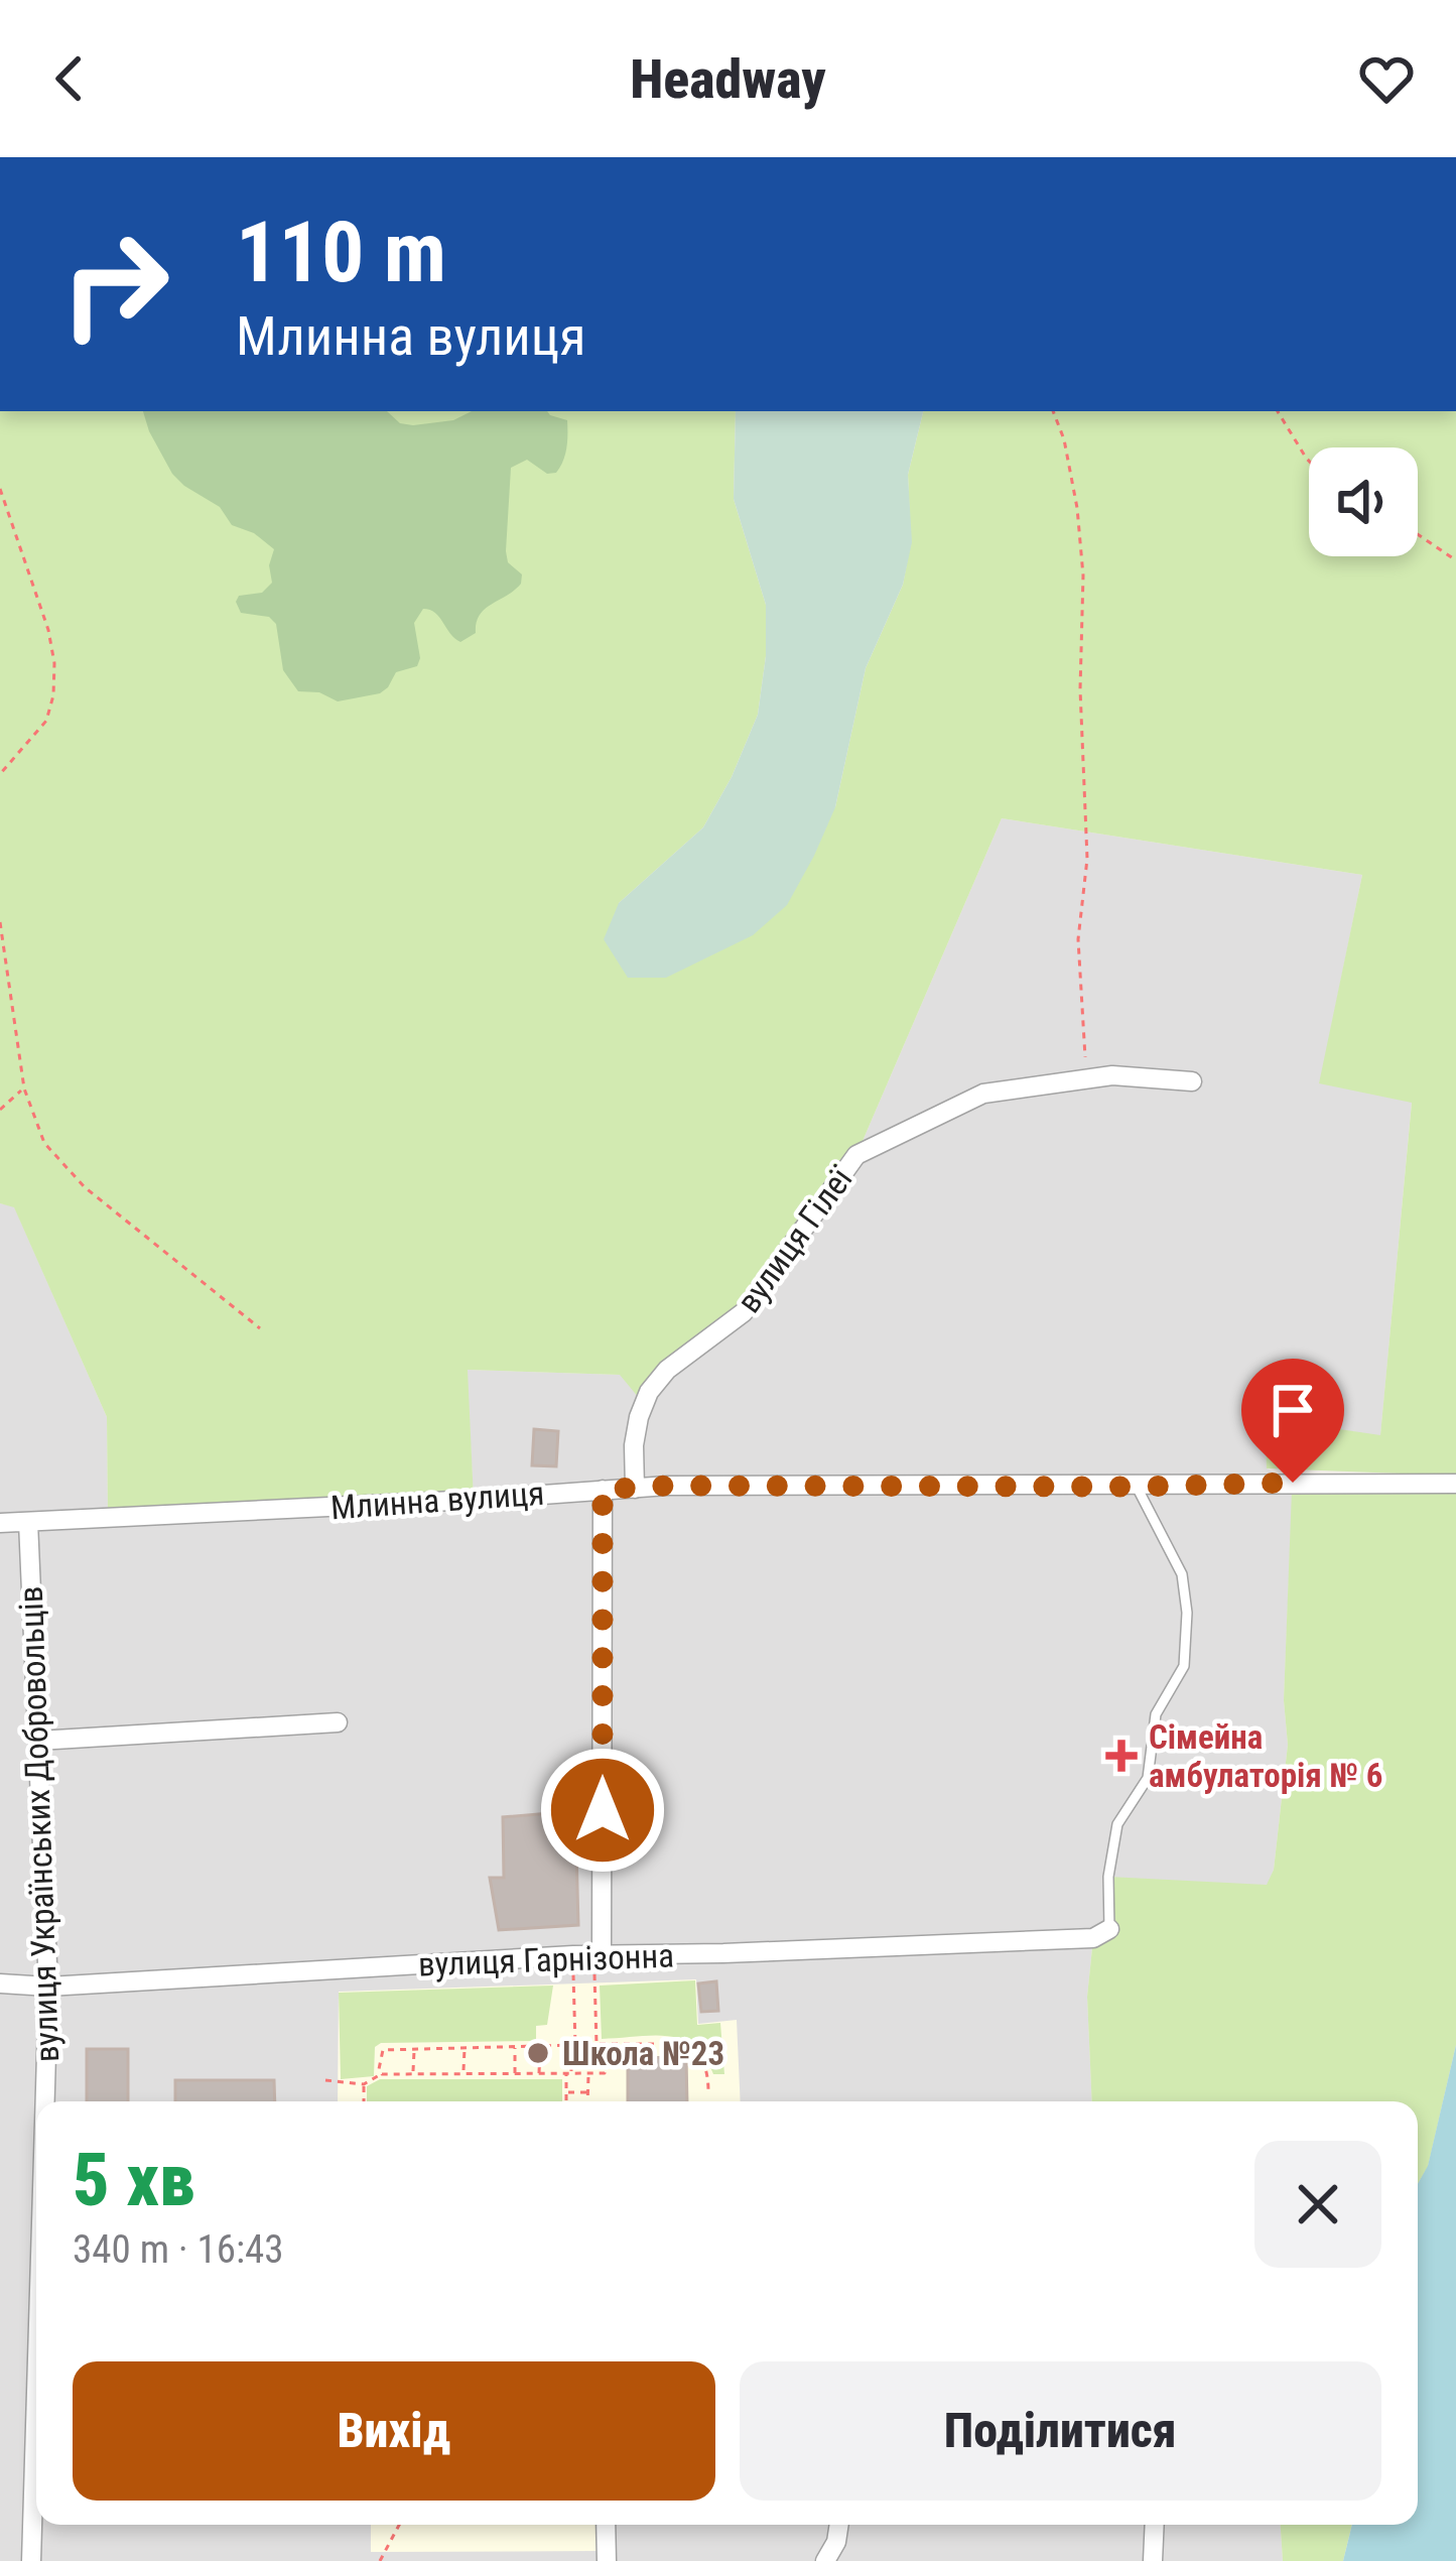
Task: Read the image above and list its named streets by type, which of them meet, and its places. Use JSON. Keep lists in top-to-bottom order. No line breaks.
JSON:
{"streets":{"street":["вулиця Гілеї","Млинна вулиця","вулиця Українських Добровольців","вулиця Гарнізонна"]},"crossings":[["вулиця Гілеї","Млинна вулиця"],["Млинна вулиця","вулиця Українських Добровольців"],["вулиця Українських Добровольців","вулиця Гарнізонна"]],"places":{"health":["Сімейна амбулаторія № 6"],"other":["Школа №23"]},"page":{"header":"Headway","turn":["110 m","Млинна вулиця"],"heading":["5 хв","340 m · 16:43"],"buttons":["Вихід","Поділитися"]}}
